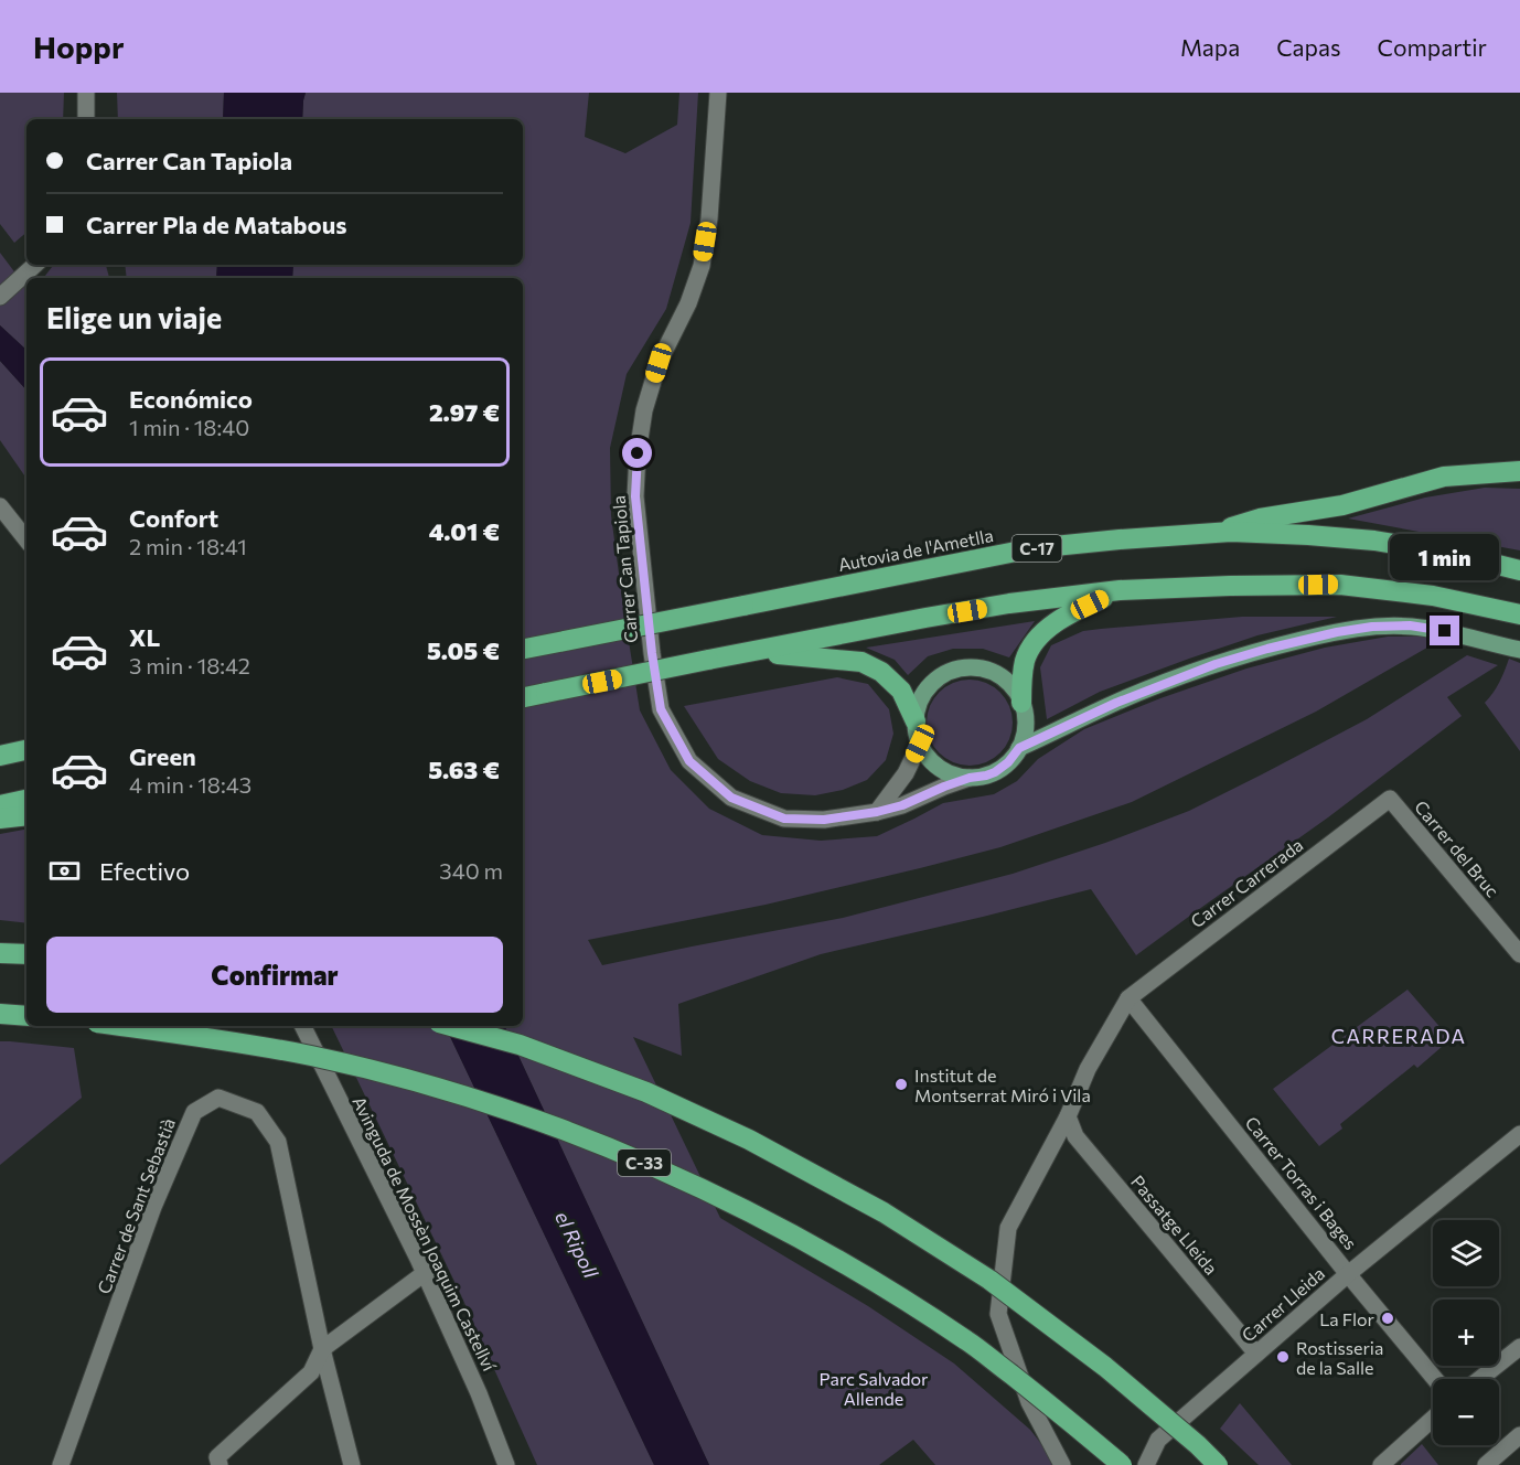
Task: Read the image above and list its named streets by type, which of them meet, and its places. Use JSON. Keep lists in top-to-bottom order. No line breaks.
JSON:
{"streets":{"highway":["C-17","Autovia de l'Ametlla","C-33"],"street":["Carrer Can Tapiola","Carrer del Bruc","Carrer Carrerada","Carrer Torras i Bages","Carrer de Sant Sebastià","Passatge Lleida","Avinguda de Mossèn Joaquim Castellví","Carrer Lleida"]},"crossings":[["C-17","Autovia de l'Ametlla"],["Carrer del Bruc","Carrer Carrerada"],["Carrer Carrerada","Carrer Torras i Bages"],["Carrer Torras i Bages","Carrer Lleida"],["Passatge Lleida","Carrer Lleida"]],"districts":["CARRERADA"],"water":["el Ripoll"],"parks":["Parc Salvador Allende"],"places":["Institut de Montserrat Miró i Vila","La Flor","Rostisseria de la Salle"],"page":{"header":"Hoppr","nav":["Mapa","Capas","Compartir"],"banner":["Carrer Can Tapiola","Carrer Pla de Matabous"],"heading":"Elige un viaje","list":[{"name":"Económico","note":"1 min · 18:40","value":"2.97 €"},{"name":"Confort","note":"2 min · 18:41","value":"4.01 €"},{"name":"XL","note":"3 min · 18:42","value":"5.05 €"},{"name":"Green","note":"4 min · 18:43","value":"5.63 €"}],"bubble":"1 min","pay":["Efectivo","340 m"],"buttons":"Confirmar","map_buttons":["+","−"]}}
